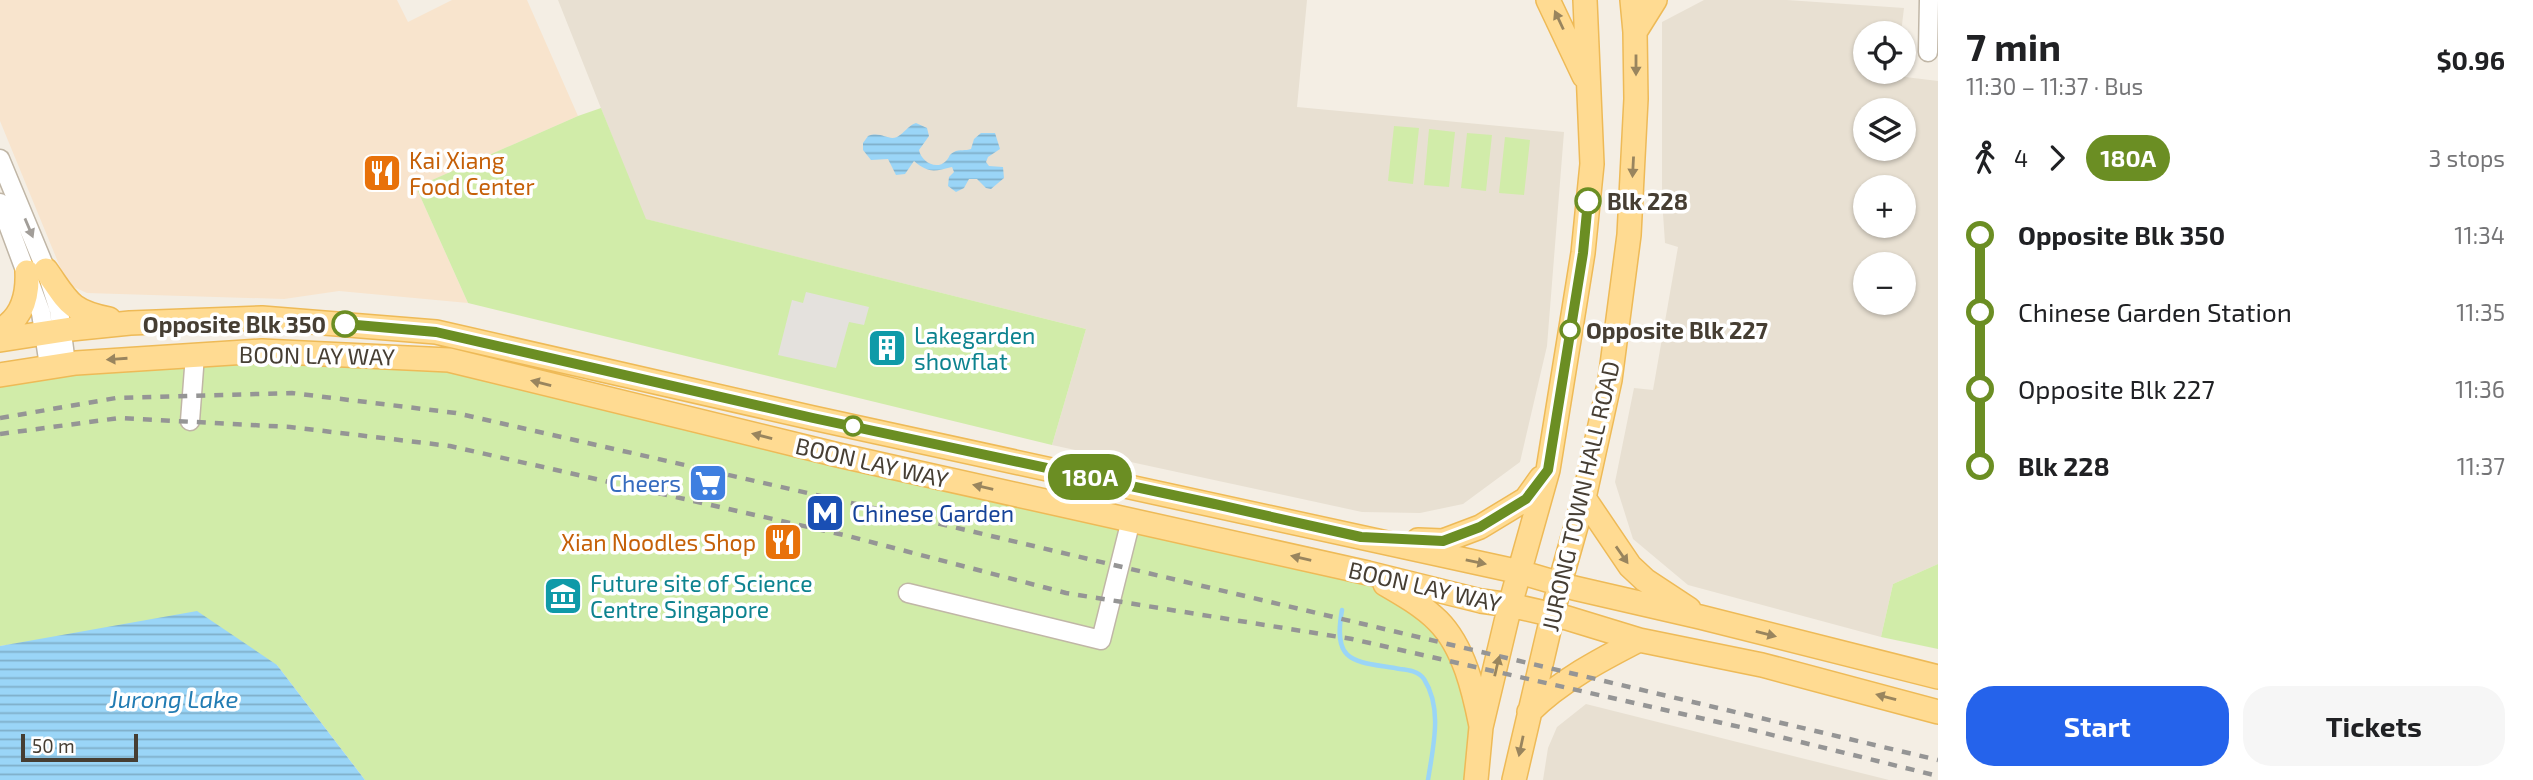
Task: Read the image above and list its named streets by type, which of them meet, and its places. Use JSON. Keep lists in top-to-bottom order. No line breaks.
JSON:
{"streets":{"main road":["BOON LAY WAY","JURONG TOWN HALL ROAD"]},"crossings":[["BOON LAY WAY","JURONG TOWN HALL ROAD"]],"water":["Jurong Lake"],"places":{"restaurant":["Kai Xiang Food Center","Xian Noodles Shop"],"other":["Blk 228","Opposite Blk 350","Opposite Blk 227"],"building":["Lakegarden showflat"],"supermarket":["Cheers"],"metro station":["Chinese Garden"],"museum":["Future site of Science Centre Singapore"]},"lines":["bus line 180A"],"scale_bar":"50 m","page":{"on_map":"180A","heading":["7 min","11:30 – 11:37 · Bus","$0.96"],"map_buttons":["+","−"],"legs":["4","180A","3 stops"],"list":[{"name":"Opposite Blk 350","value":"11:34"},{"name":"Chinese Garden Station","value":"11:35"},{"name":"Opposite Blk 227","value":"11:36"},{"name":"Blk 228","value":"11:37"}],"buttons":["Start","Tickets"],"scale":"50 m"}}
